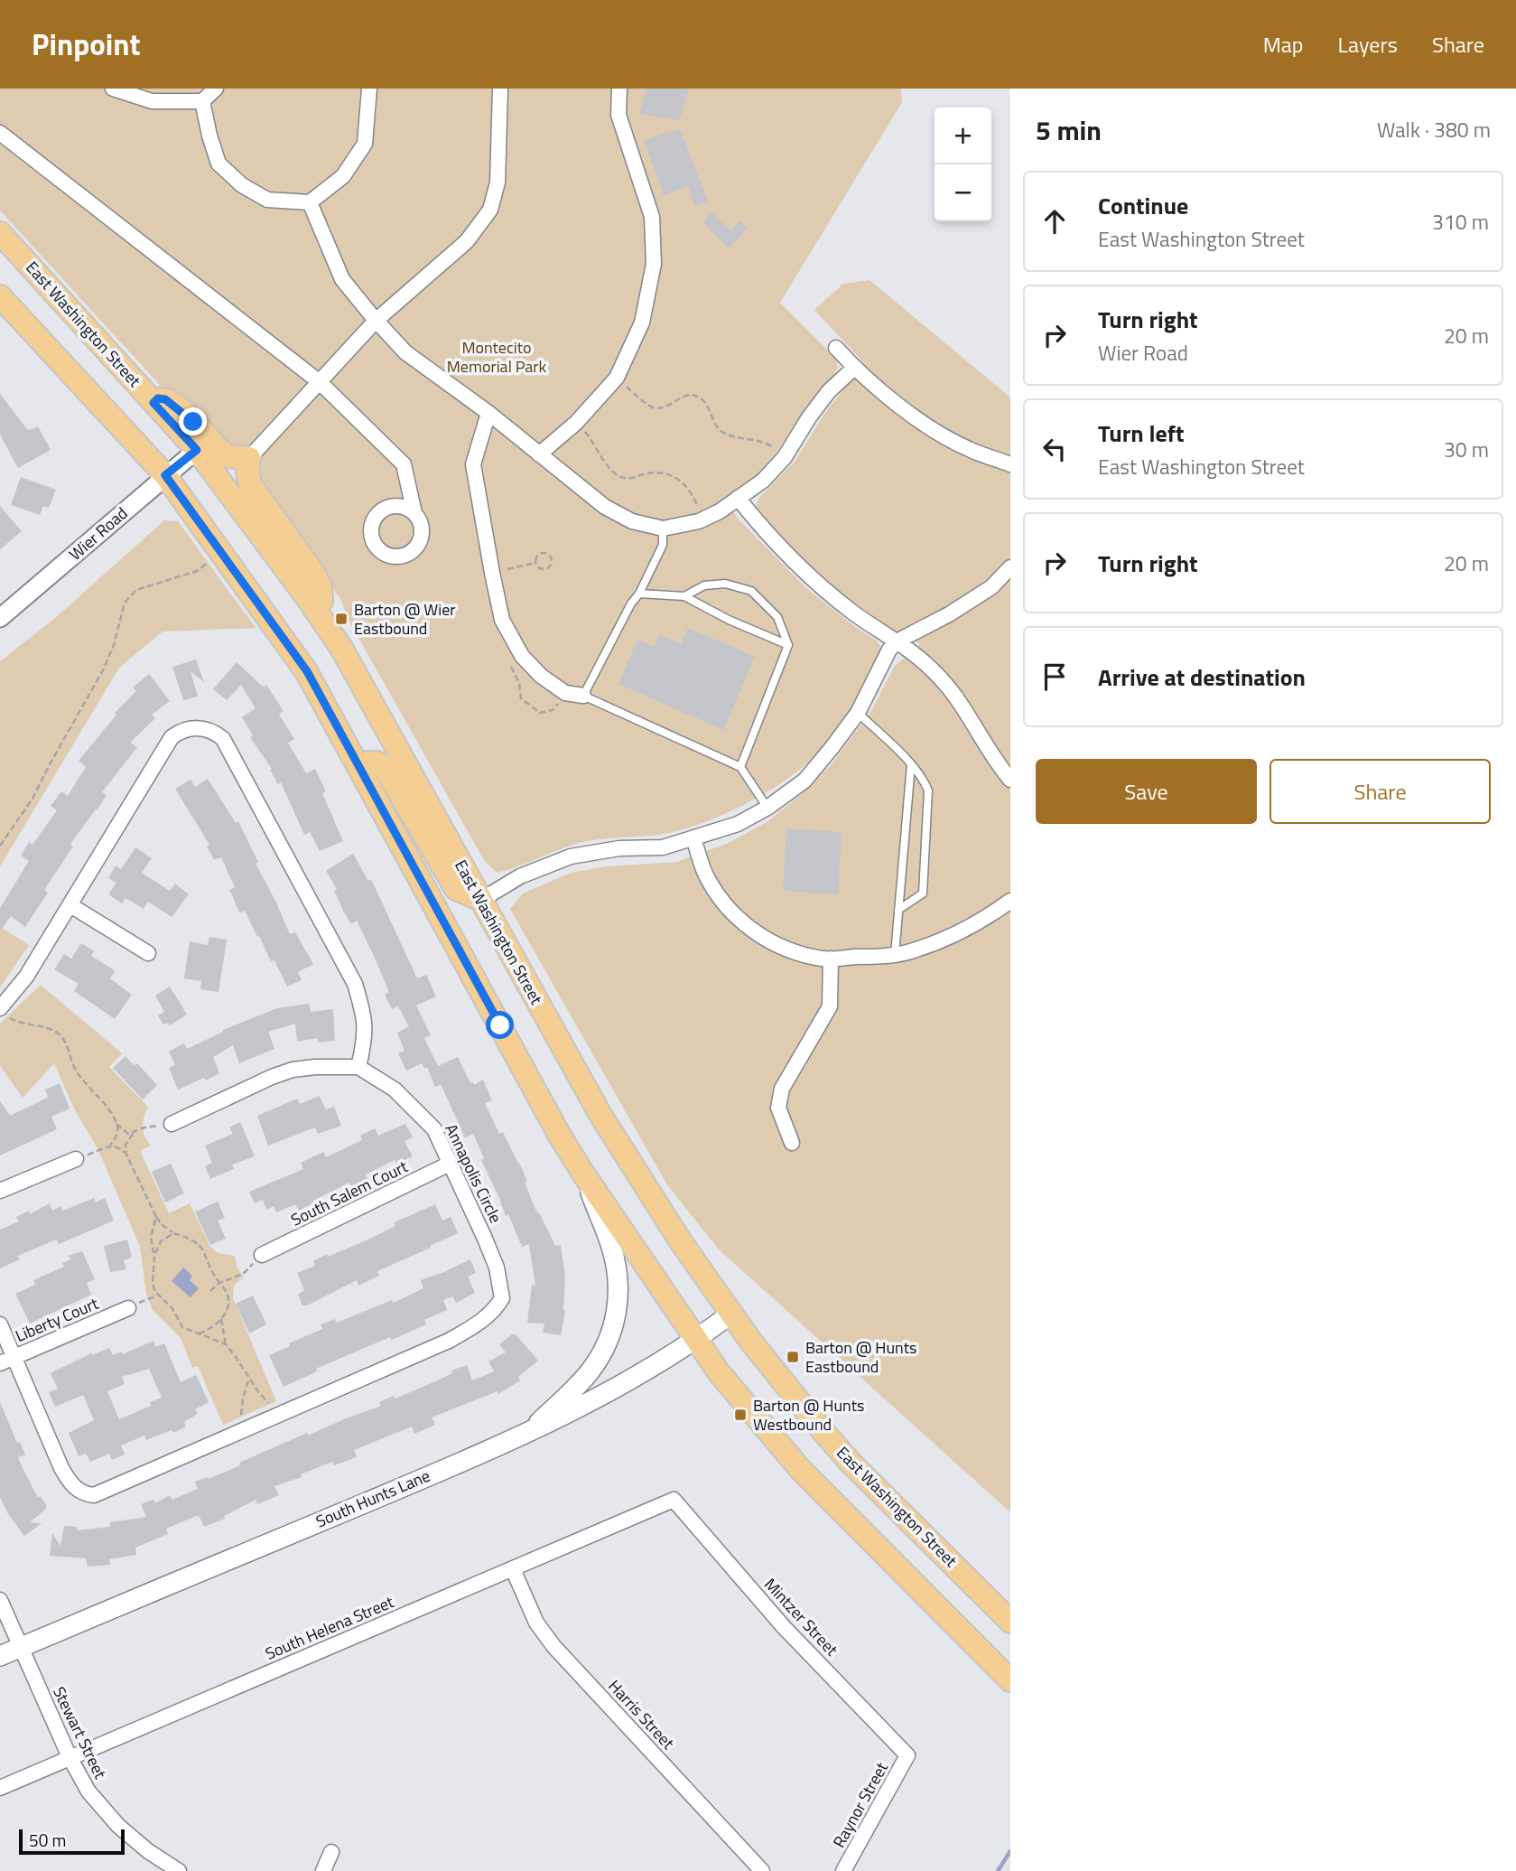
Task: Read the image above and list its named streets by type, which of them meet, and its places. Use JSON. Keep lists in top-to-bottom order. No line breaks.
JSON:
{"streets":{"main road":["East Washington Street","South Hunts Lane"],"street":["Wier Road","Annapolis Circle","South Salem Court","Liberty Court","Mintzer Street","South Helena Street","Harris Street","Stewart Street","Raynor Street"]},"crossings":[["East Washington Street","Wier Road"],["East Washington Street","South Hunts Lane"],["Annapolis Circle","South Salem Court"],["Annapolis Circle","Liberty Court"],["South Hunts Lane","Stewart Street"],["Mintzer Street","South Helena Street"],["Mintzer Street","Raynor Street"],["South Helena Street","Harris Street"],["South Helena Street","Stewart Street"]],"parks":["Montecito Memorial Park"],"places":{"transit":["Barton @ Wier Eastbound","Barton @ Hunts Eastbound","Barton @ Hunts Westbound"]},"scale_bar":"50 m","page":{"header":"Pinpoint","nav":["Map","Layers","Share"],"heading":["5 min","Walk · 380 m"],"map_buttons":["+","−"],"list":[["Continue","East Washington Street","310 m"],["Turn right","Wier Road","20 m"],["Turn left","East Washington Street","30 m"],["Turn right","20 m"],"Arrive at destination"],"buttons":["Save","Share"],"scale":"50 m"}}
